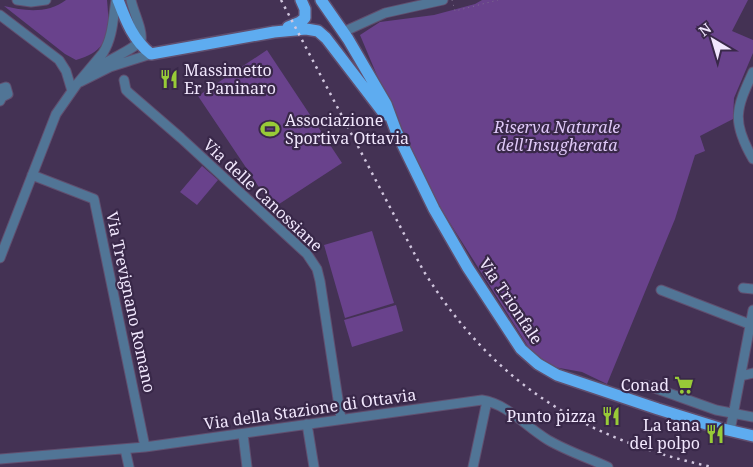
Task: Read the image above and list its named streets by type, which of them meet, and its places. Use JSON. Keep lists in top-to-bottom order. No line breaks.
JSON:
{"streets":{"main road":["Via Trionfale"],"street":["Via delle Canossiane","Via Trevignano Romano","Via della Stazione di Ottavia"]},"crossings":[["Via delle Canossiane","Via della Stazione di Ottavia"],["Via Trevignano Romano","Via della Stazione di Ottavia"]],"parks":["Riserva Naturale dell'Insugherata"],"places":{"restaurant":["Massimetto Er Paninaro","Punto pizza","La tana del polpo"],"sports":["Associazione Sportiva Ottavia"],"supermarket":["Conad"]},"north":"top left"}
